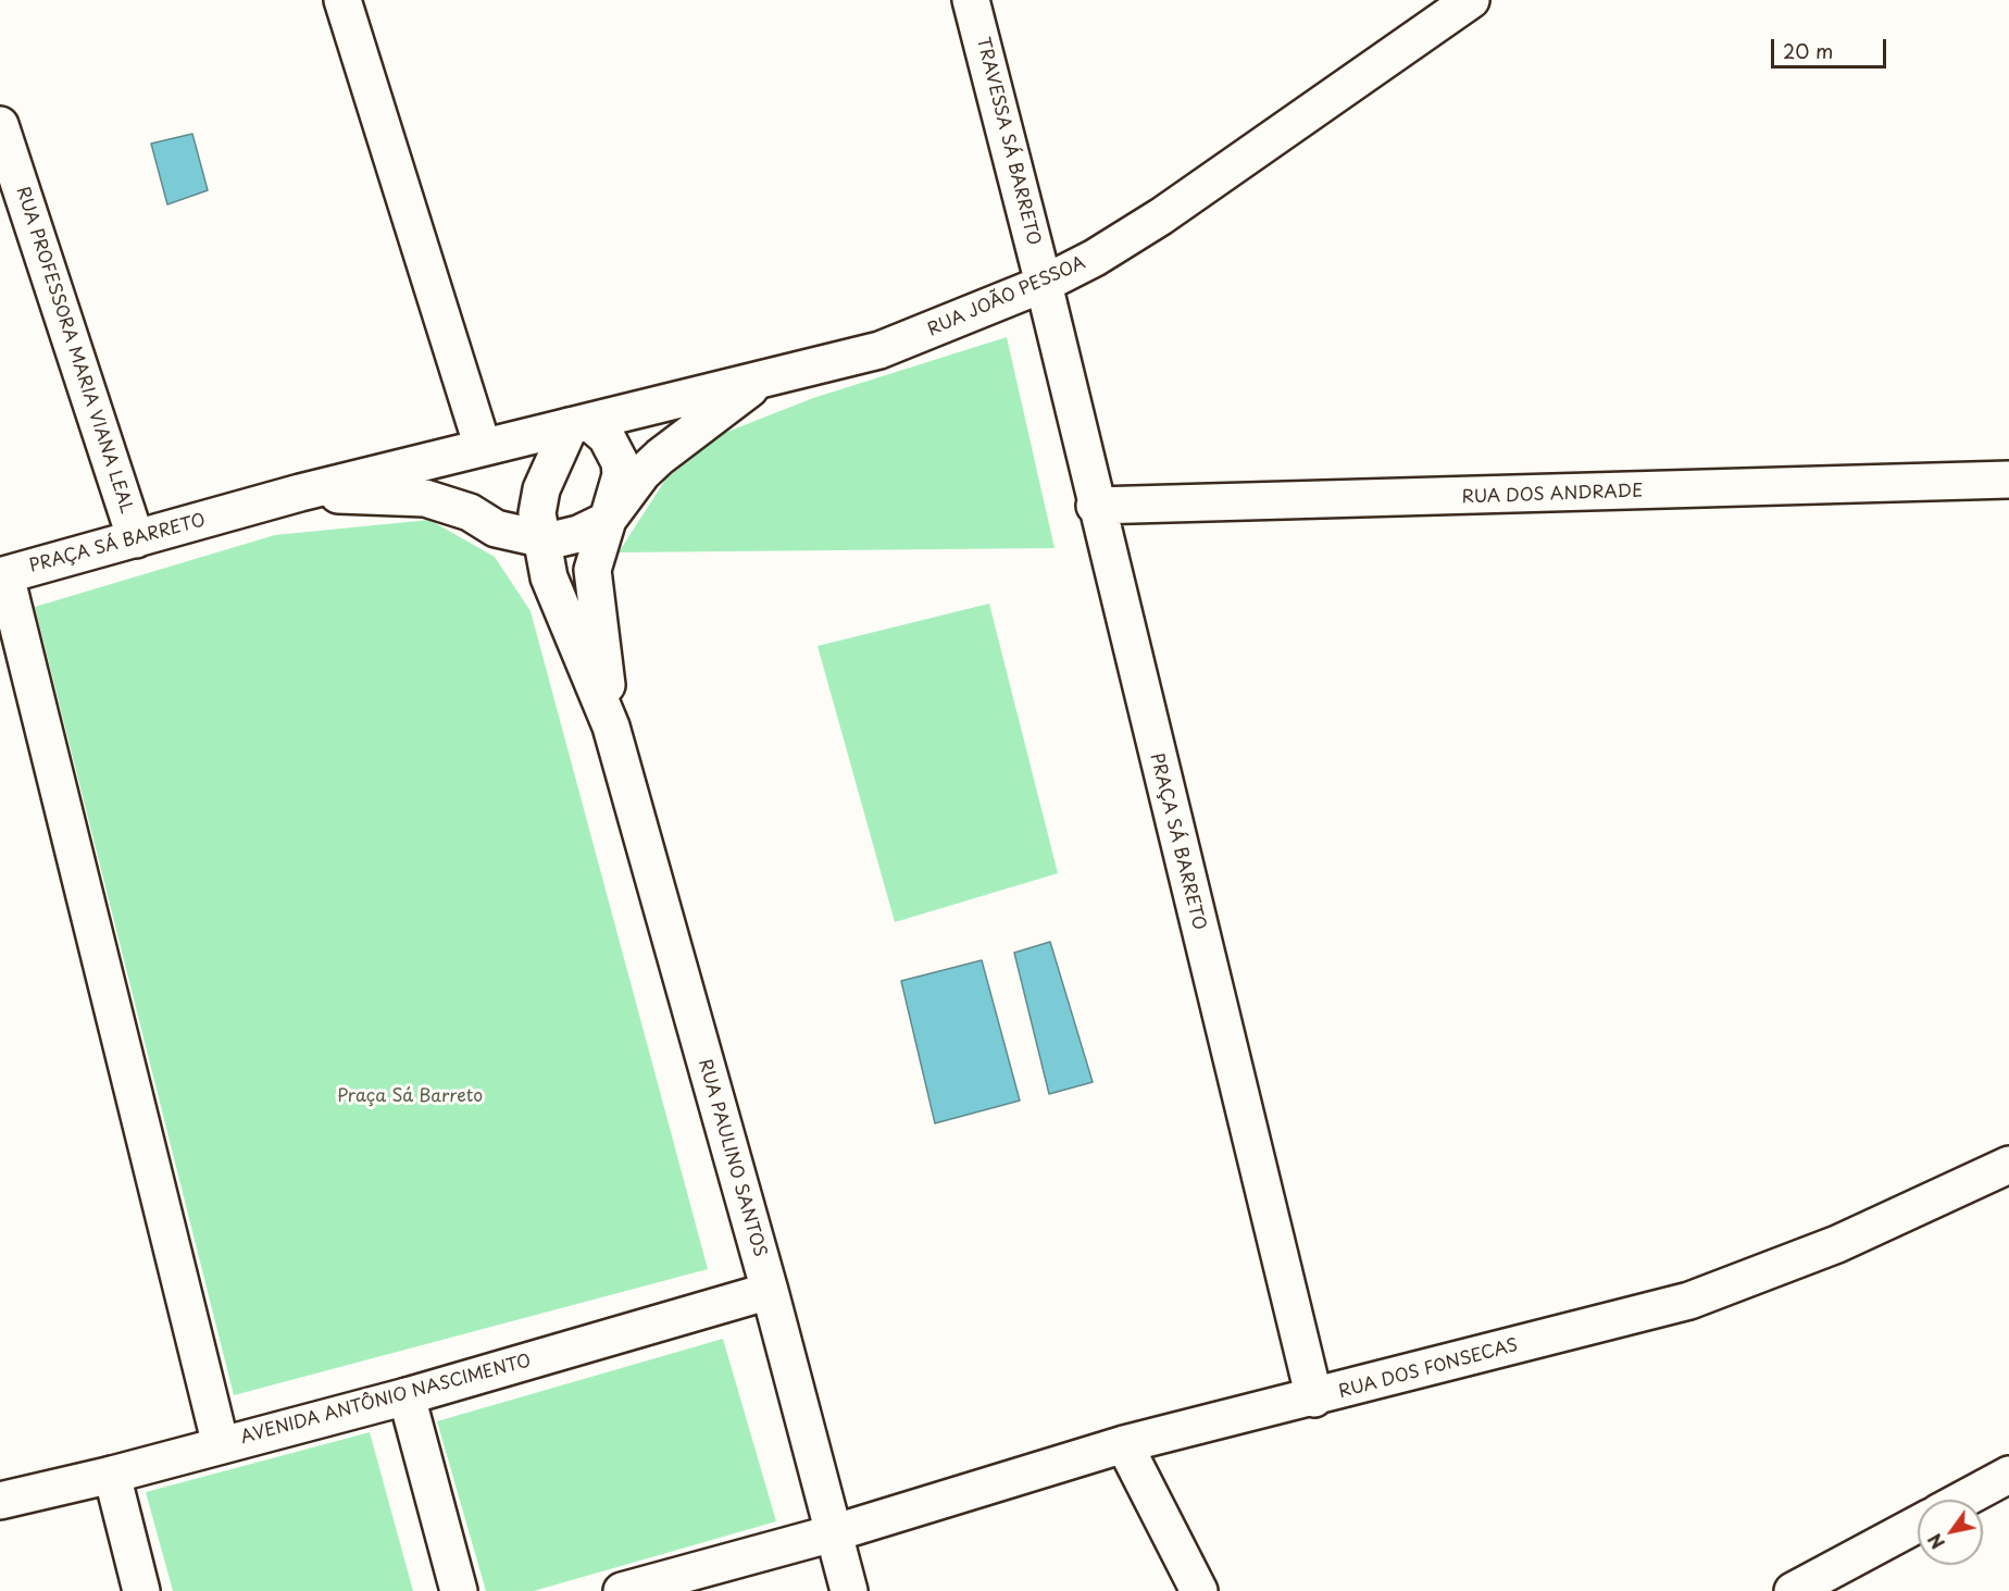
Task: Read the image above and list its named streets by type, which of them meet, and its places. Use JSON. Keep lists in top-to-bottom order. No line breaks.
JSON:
{"streets":{"street":["TRAVESSA SÁ BARRETO","RUA JOÃO PESSOA","RUA PROFESSORA MARIA VIANA LEAL","RUA DOS ANDRADE","PRAÇA SÁ BARRETO","RUA PAULINO SANTOS","RUA DOS FONSECAS","AVENIDA ANTÔNIO NASCIMENTO"]},"crossings":[["TRAVESSA SÁ BARRETO","RUA JOÃO PESSOA"],["TRAVESSA SÁ BARRETO","PRAÇA SÁ BARRETO"],["RUA JOÃO PESSOA","PRAÇA SÁ BARRETO"],["RUA JOÃO PESSOA","RUA PAULINO SANTOS"],["RUA PROFESSORA MARIA VIANA LEAL","PRAÇA SÁ BARRETO"],["RUA DOS ANDRADE","PRAÇA SÁ BARRETO"],["PRAÇA SÁ BARRETO","RUA PAULINO SANTOS"],["PRAÇA SÁ BARRETO","RUA DOS FONSECAS"],["PRAÇA SÁ BARRETO","AVENIDA ANTÔNIO NASCIMENTO"],["RUA PAULINO SANTOS","RUA DOS FONSECAS"],["RUA PAULINO SANTOS","AVENIDA ANTÔNIO NASCIMENTO"]],"parks":["Praça Sá Barreto"],"scale_bar":"20 m","north":"bottom left"}
